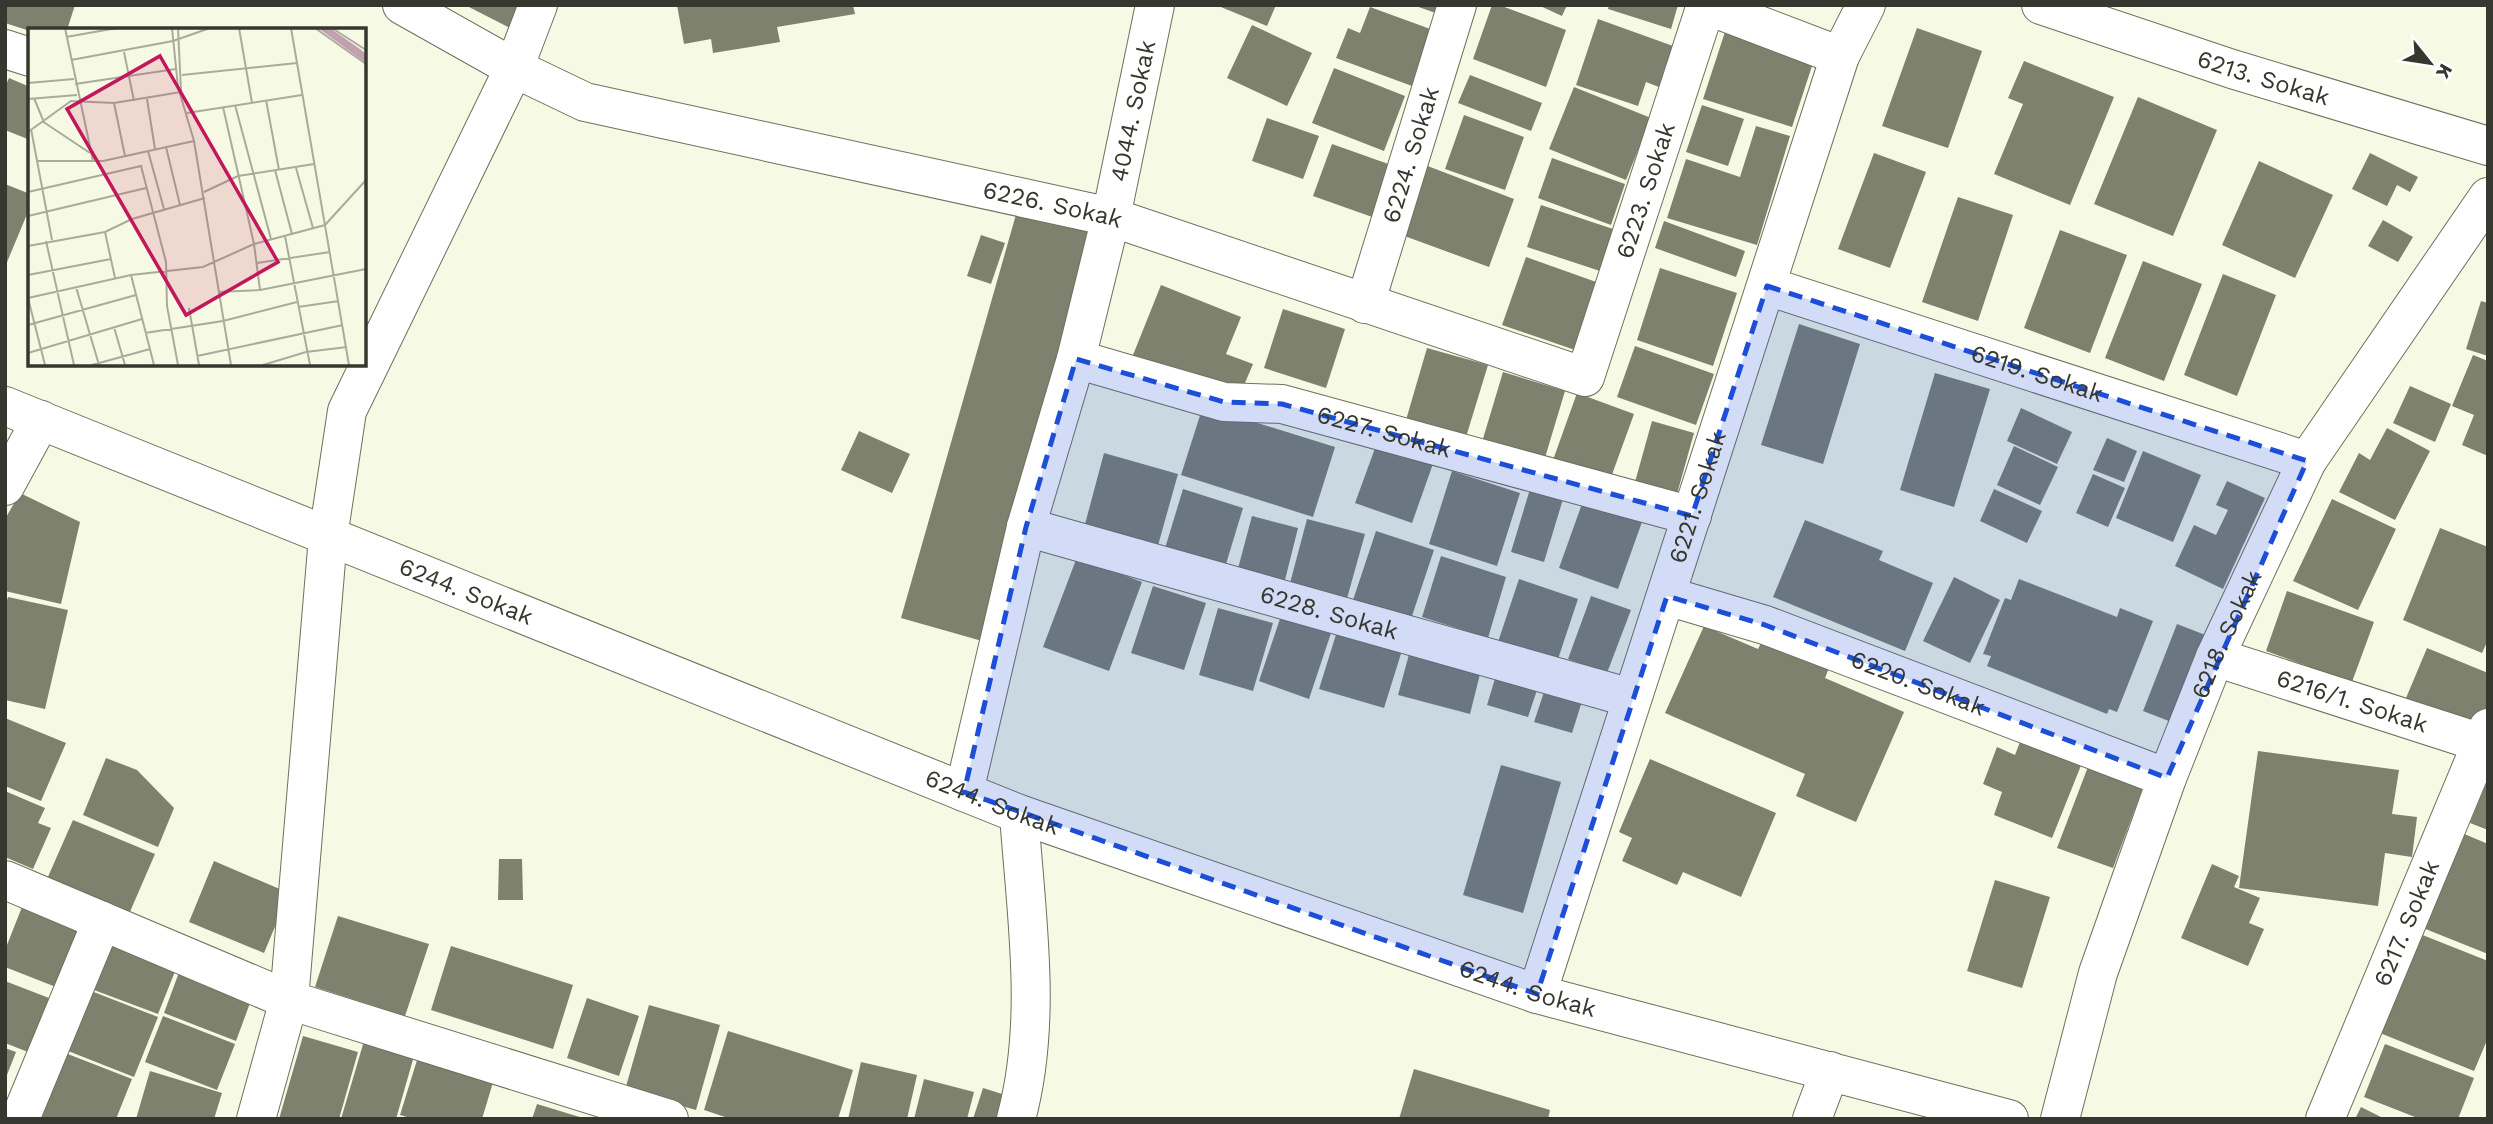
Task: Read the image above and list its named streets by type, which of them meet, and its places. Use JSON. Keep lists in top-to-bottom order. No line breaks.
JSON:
{"streets":{"street":["6213. Sokak","4044. Sokak","6224. Sokak","6223. Sokak","6226. Sokak","6219. Sokak","6227. Sokak","6221. Sokak","6244. Sokak","6228. Sokak","6218. Sokak","6220. Sokak","6216/1. Sokak","6217. Sokak"]},"crossings":[["4044. Sokak","6226. Sokak"],["4044. Sokak","6227. Sokak"],["4044. Sokak","6244. Sokak"],["4044. Sokak","6228. Sokak"],["6224. Sokak","6226. Sokak"],["6223. Sokak","6226. Sokak"],["6219. Sokak","6221. Sokak"],["6219. Sokak","6218. Sokak"],["6227. Sokak","6221. Sokak"],["6221. Sokak","6244. Sokak"],["6221. Sokak","6228. Sokak"],["6221. Sokak","6220. Sokak"],["6218. Sokak","6220. Sokak"],["6218. Sokak","6216/1. Sokak"],["6216/1. Sokak","6217. Sokak"]],"north":"bottom right"}
